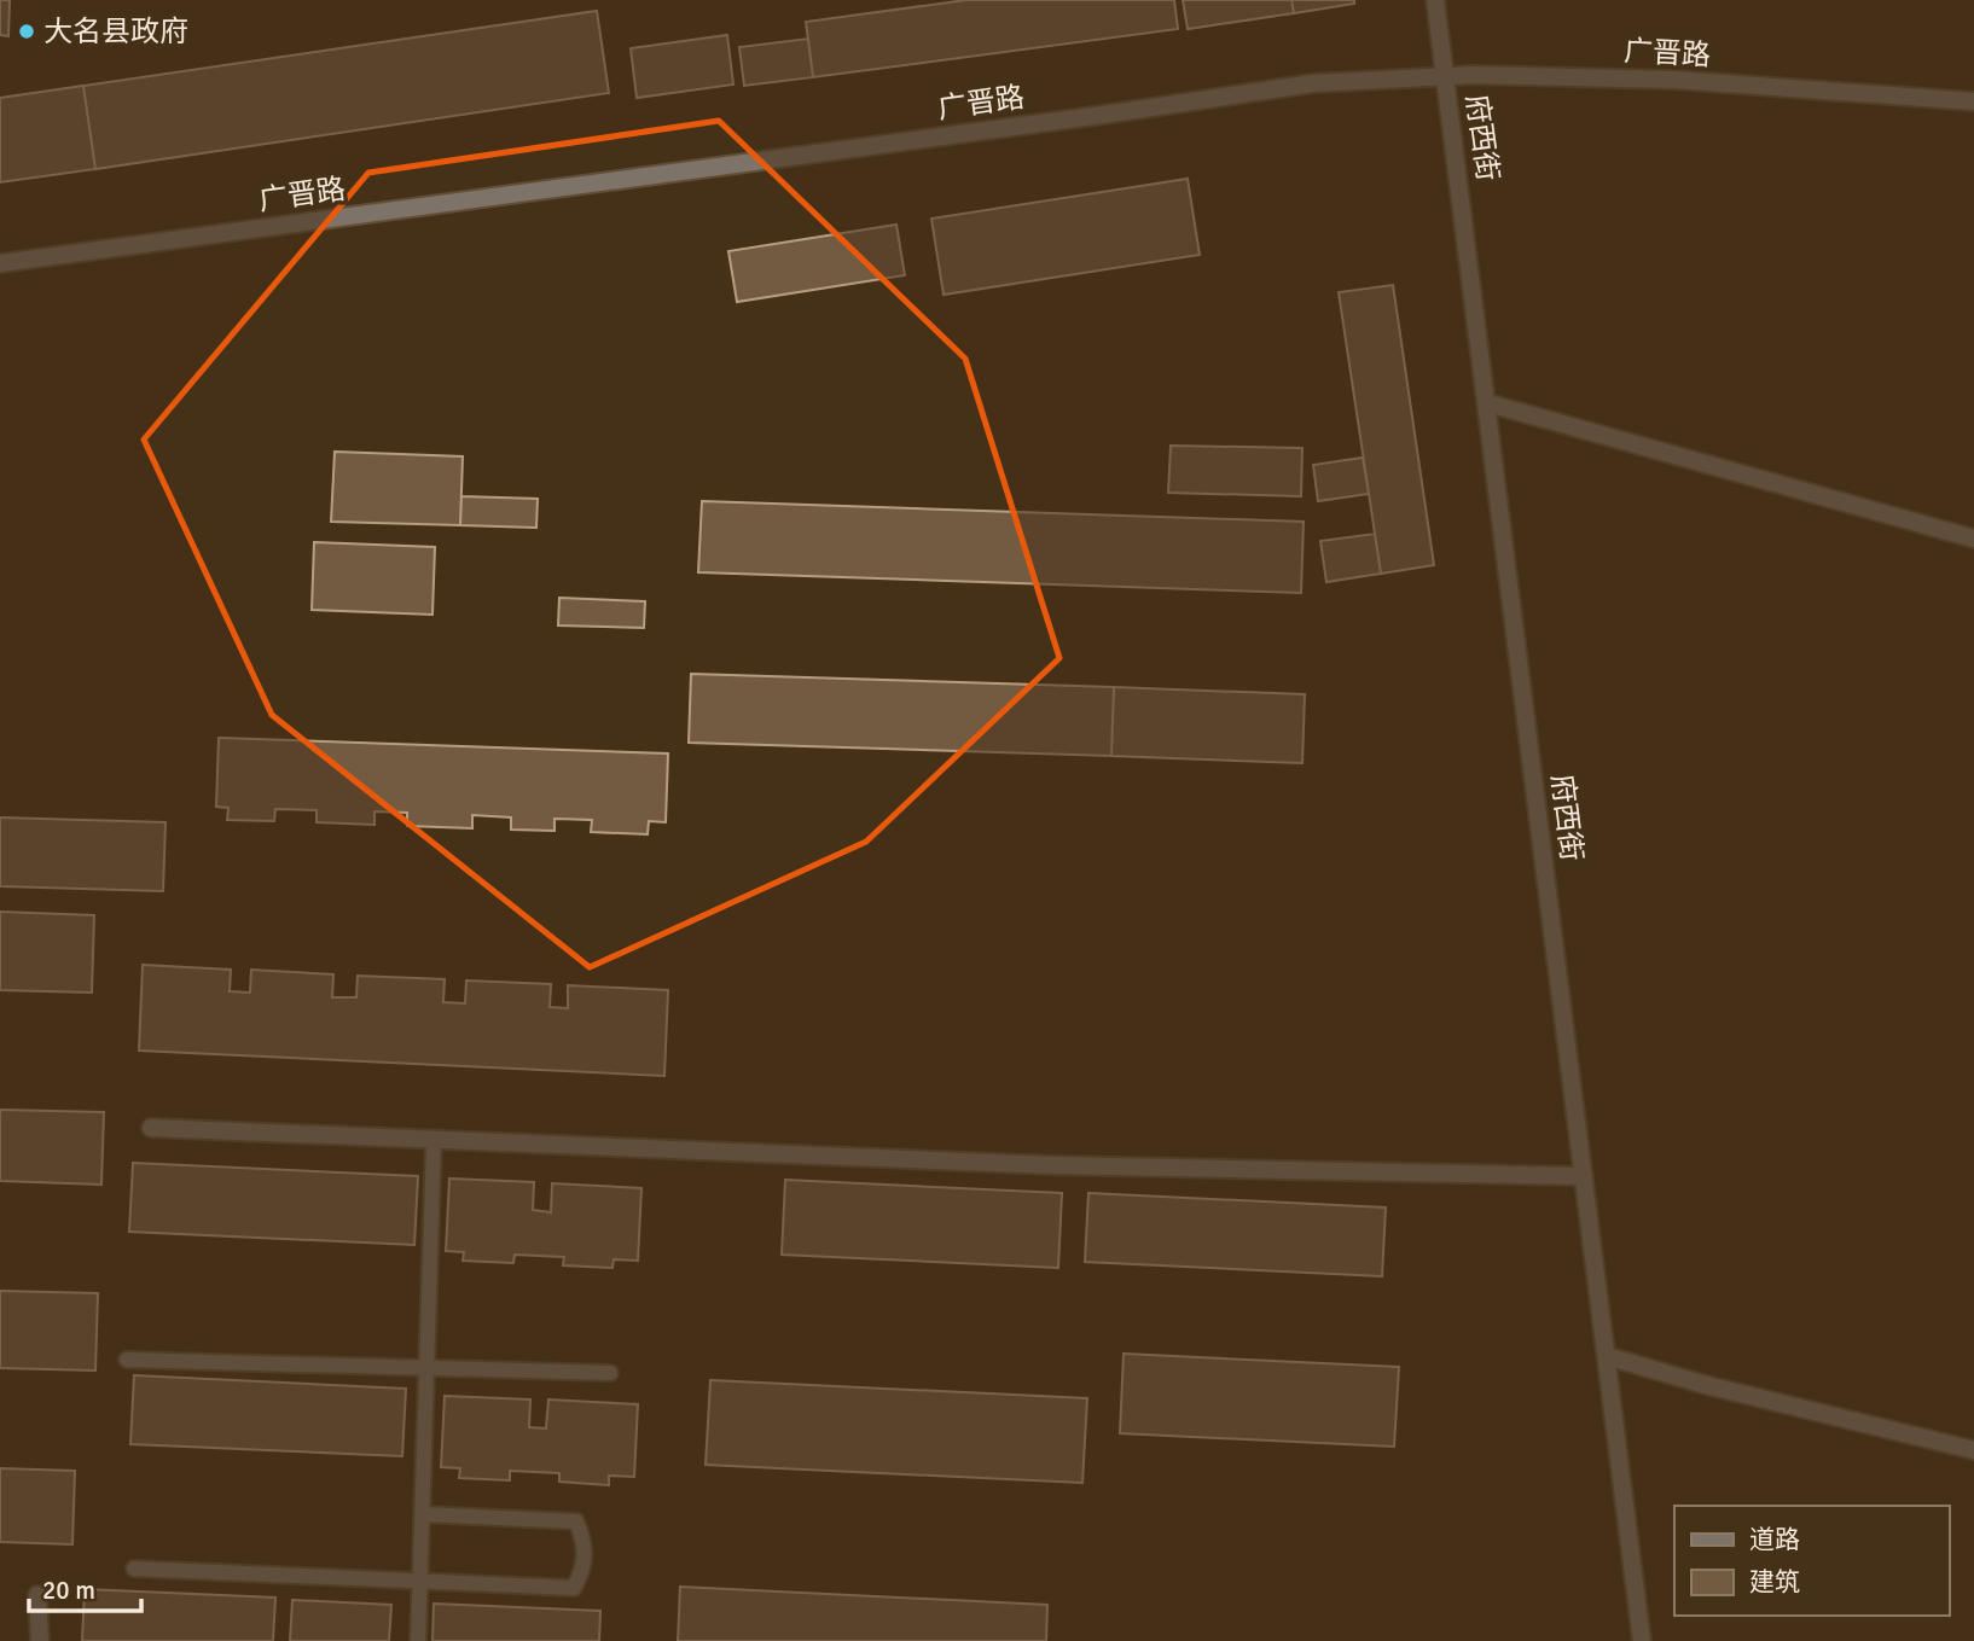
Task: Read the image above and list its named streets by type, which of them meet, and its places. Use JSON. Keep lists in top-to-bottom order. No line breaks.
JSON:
{"streets":{"street":["广晋路","府西街"]},"crossings":[["广晋路","府西街"]],"places":["大名县政府"],"legend":["道路","建筑"],"scale_bar":"20 m"}
